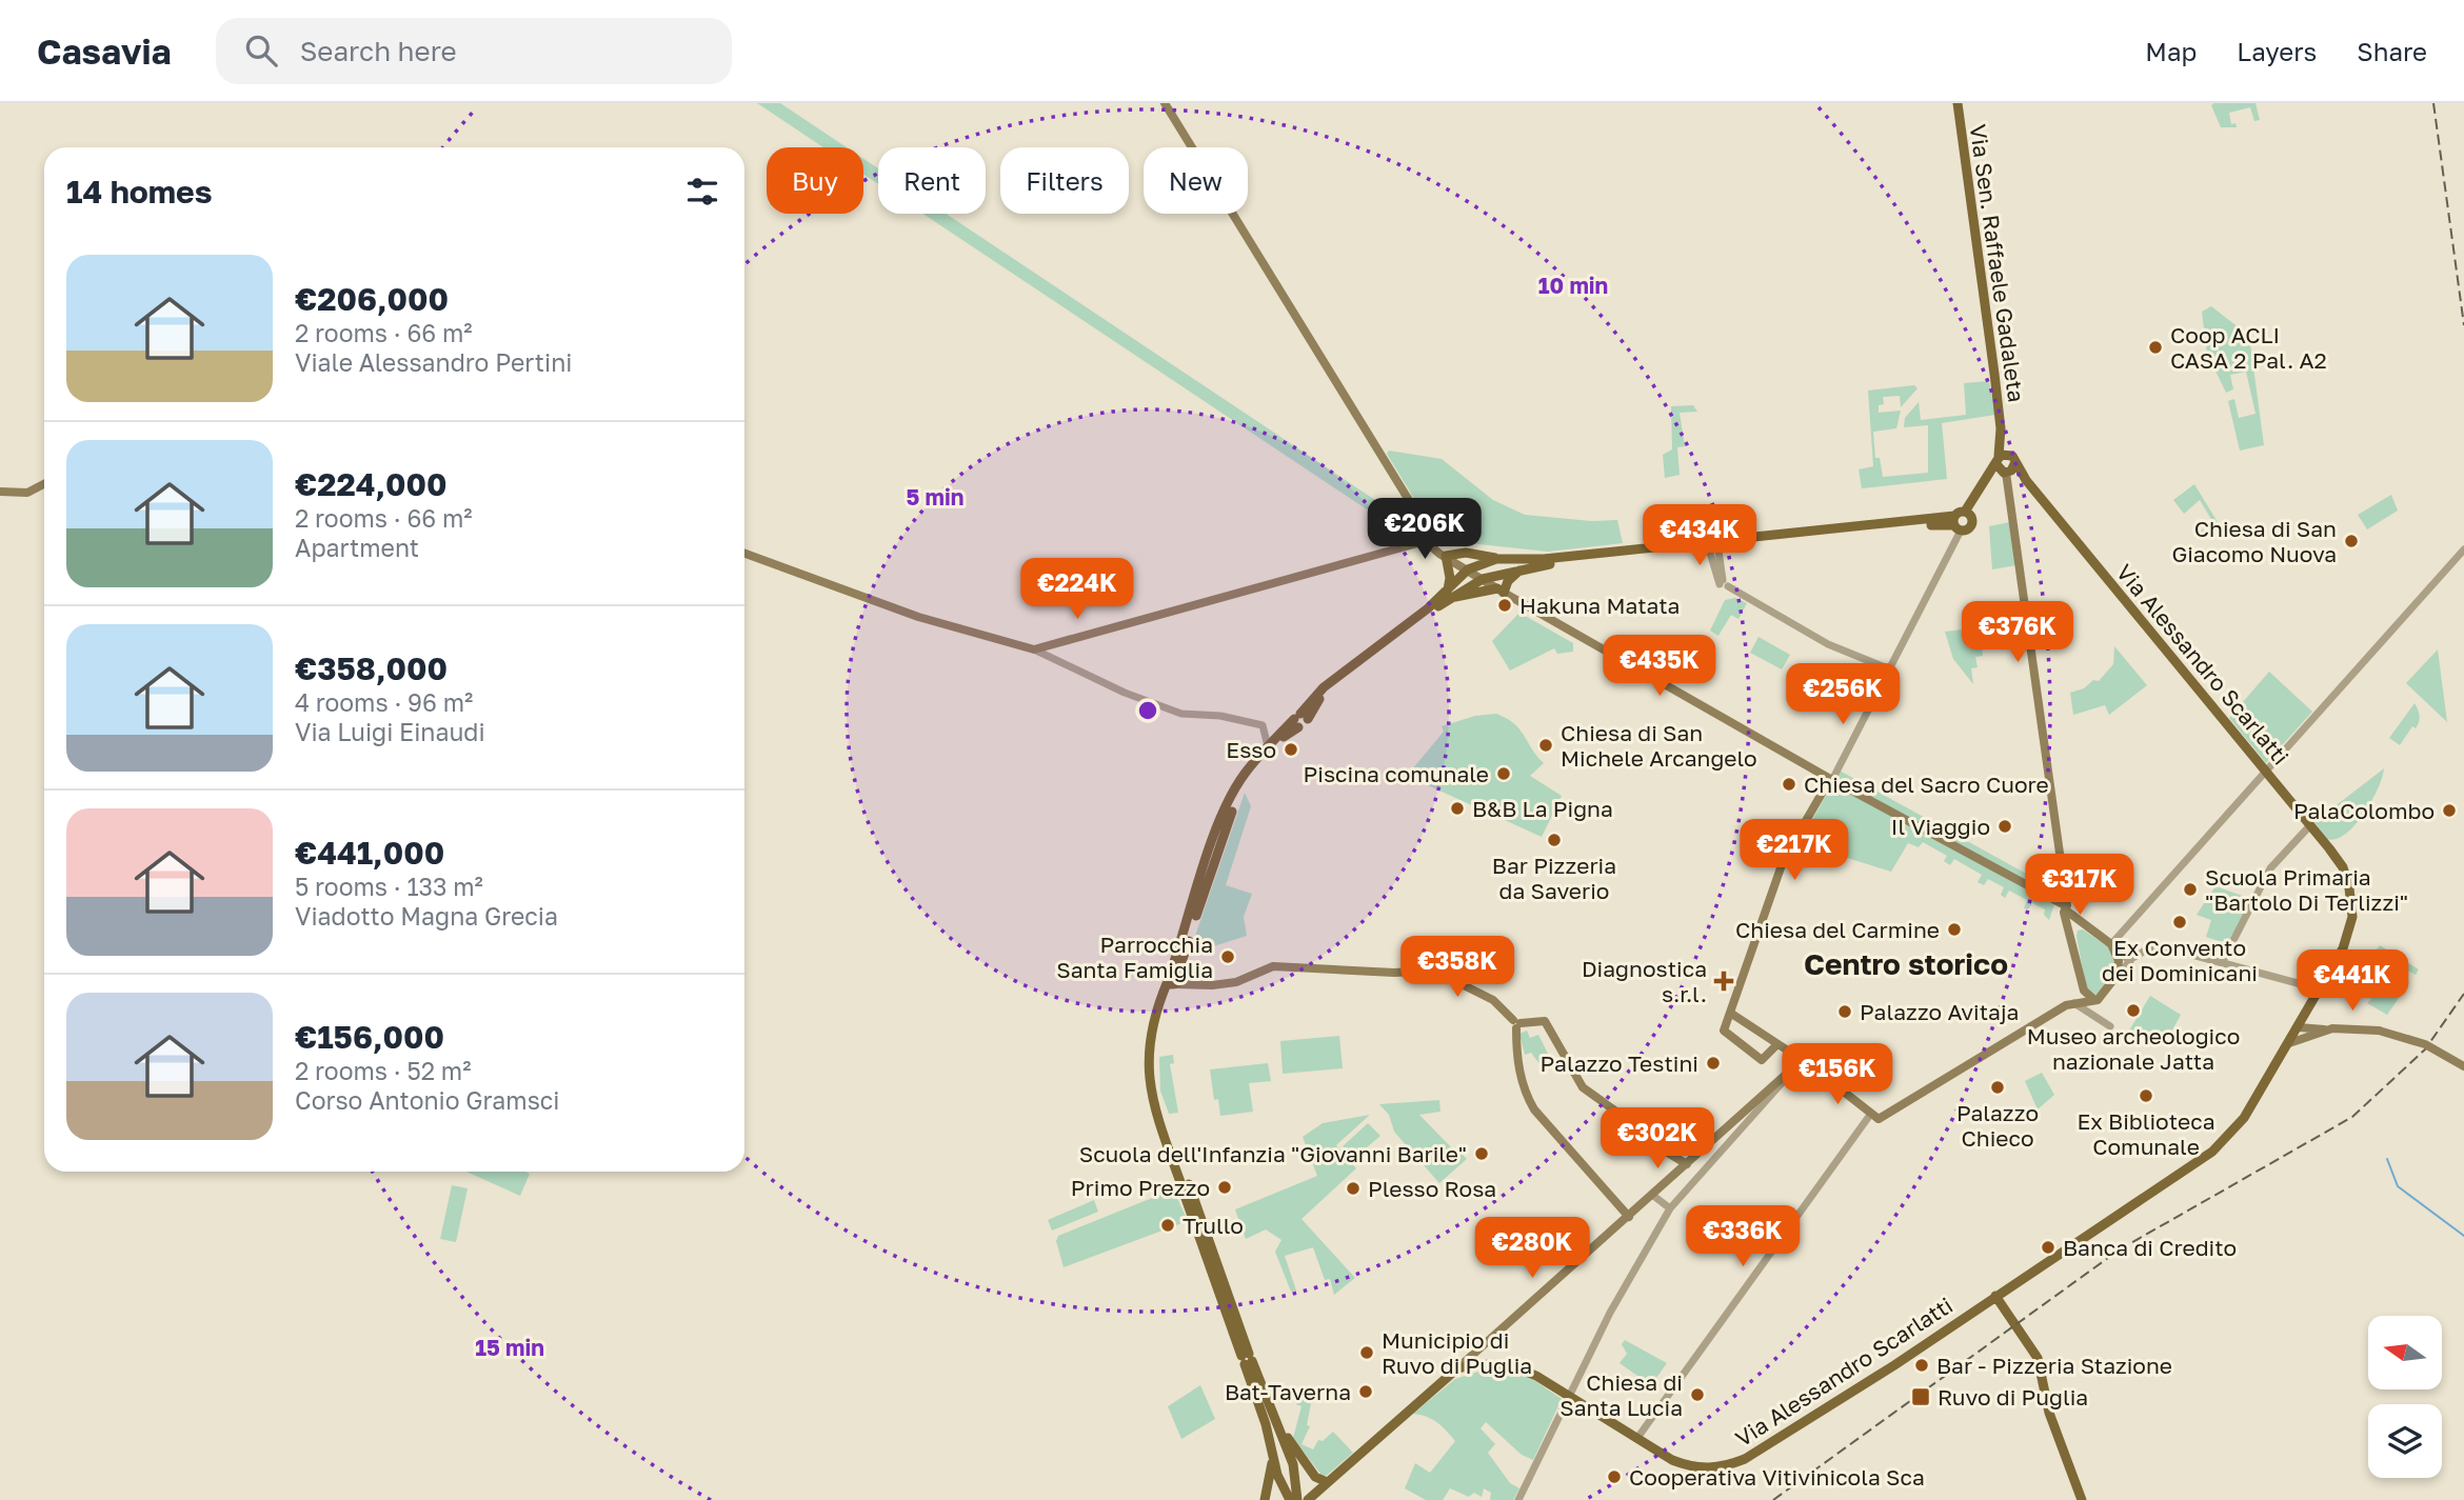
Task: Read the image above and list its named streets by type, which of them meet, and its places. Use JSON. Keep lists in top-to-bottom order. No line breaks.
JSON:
{"streets":{"main road":["Via Sen. Raffaele Gadaleta","Via Alessandro Scarlatti"]},"crossings":[["Via Sen. Raffaele Gadaleta","Via Alessandro Scarlatti"]],"districts":["Centro storico"],"places":{"other":["Coop ACLI CASA 2 Pal. A2","Chiesa di San Giacomo Nuova","Hakuna Matata","Chiesa di San Michele Arcangelo","Esso","Piscina comunale","Chiesa del Sacro Cuore","B&B La Pigna","PalaColombo","Il Viaggio","Bar Pizzeria da Saverio","Scuola Primaria \"Bartolo Di Terlizzi\"","Ex Convento dei Dominicani","Chiesa del Carmine","Parrocchia Santa Famiglia","Museo archeologico nazionale Jatta","Palazzo Avitaja","Palazzo Testini","Palazzo Chieco","Ex Biblioteca Comunale","Scuola dell'Infanzia \"Giovanni Barile\"","Primo Prezzo","Plesso Rosa","Trullo","Banca di Credito","Municipio di Ruvo di Puglia","Bar - Pizzeria Stazione","Bat-Taverna","Chiesa di Santa Lucia","Cooperativa Vitivinicola Sca"],"health":["Diagnostica s.r.l."],"transit":["Ruvo di Puglia"]},"north":"left","page":{"header":"Casavia","search":"Search here","nav":["Map","Layers","Share"],"chip":["Buy","Rent","Filters","New"],"heading":"14 homes","list":[{"name":"€206,000","note":"2 rooms · 66 m² · Viale Alessandro Pertini"},{"name":"€224,000","note":"2 rooms · 66 m² · Apartment"},{"name":"€358,000","note":"4 rooms · 96 m² · Via Luigi Einaudi"},{"name":"€441,000","note":"5 rooms · 133 m² · Viadotto Magna Grecia"},{"name":"€156,000","note":"2 rooms · 52 m² · Corso Antonio Gramsci"}],"price":["€206K","€434K","€224K","€376K","€435K","€256K","€217K","€317K","€358K","€441K","€156K","€302K","€336K","€280K"]},"rings":["10 min","5 min","15 min"]}
